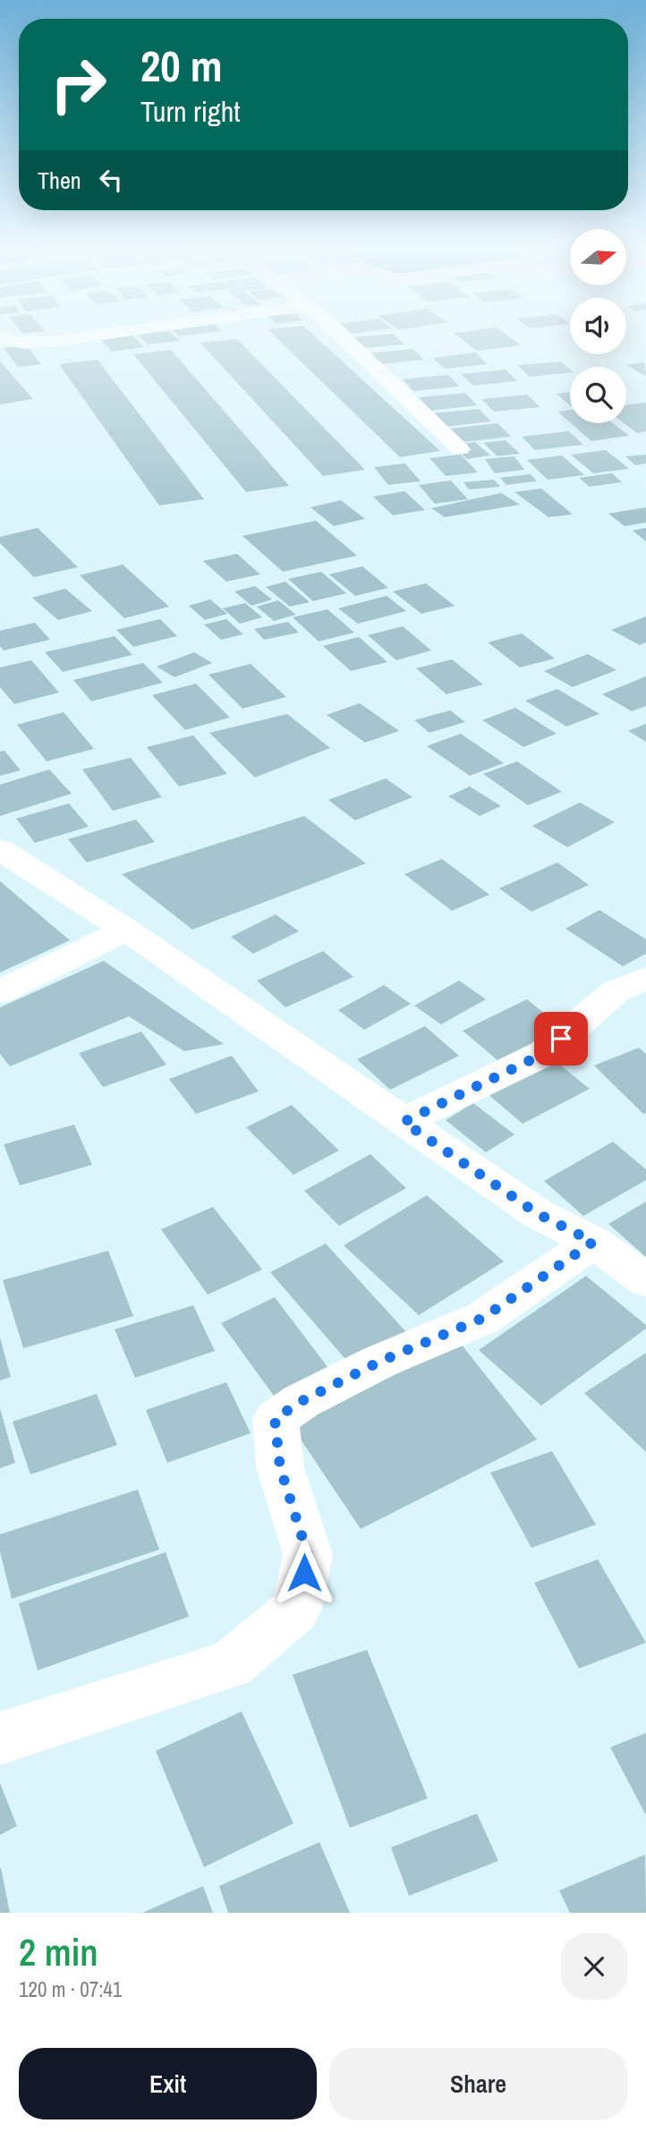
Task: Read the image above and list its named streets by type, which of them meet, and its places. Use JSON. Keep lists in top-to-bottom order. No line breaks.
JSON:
{"north":"right","page":{"turn":["20 m","Turn right"],"then":"Then","heading":["2 min","120 m · 07:41"],"buttons":["Exit","Share"]}}
